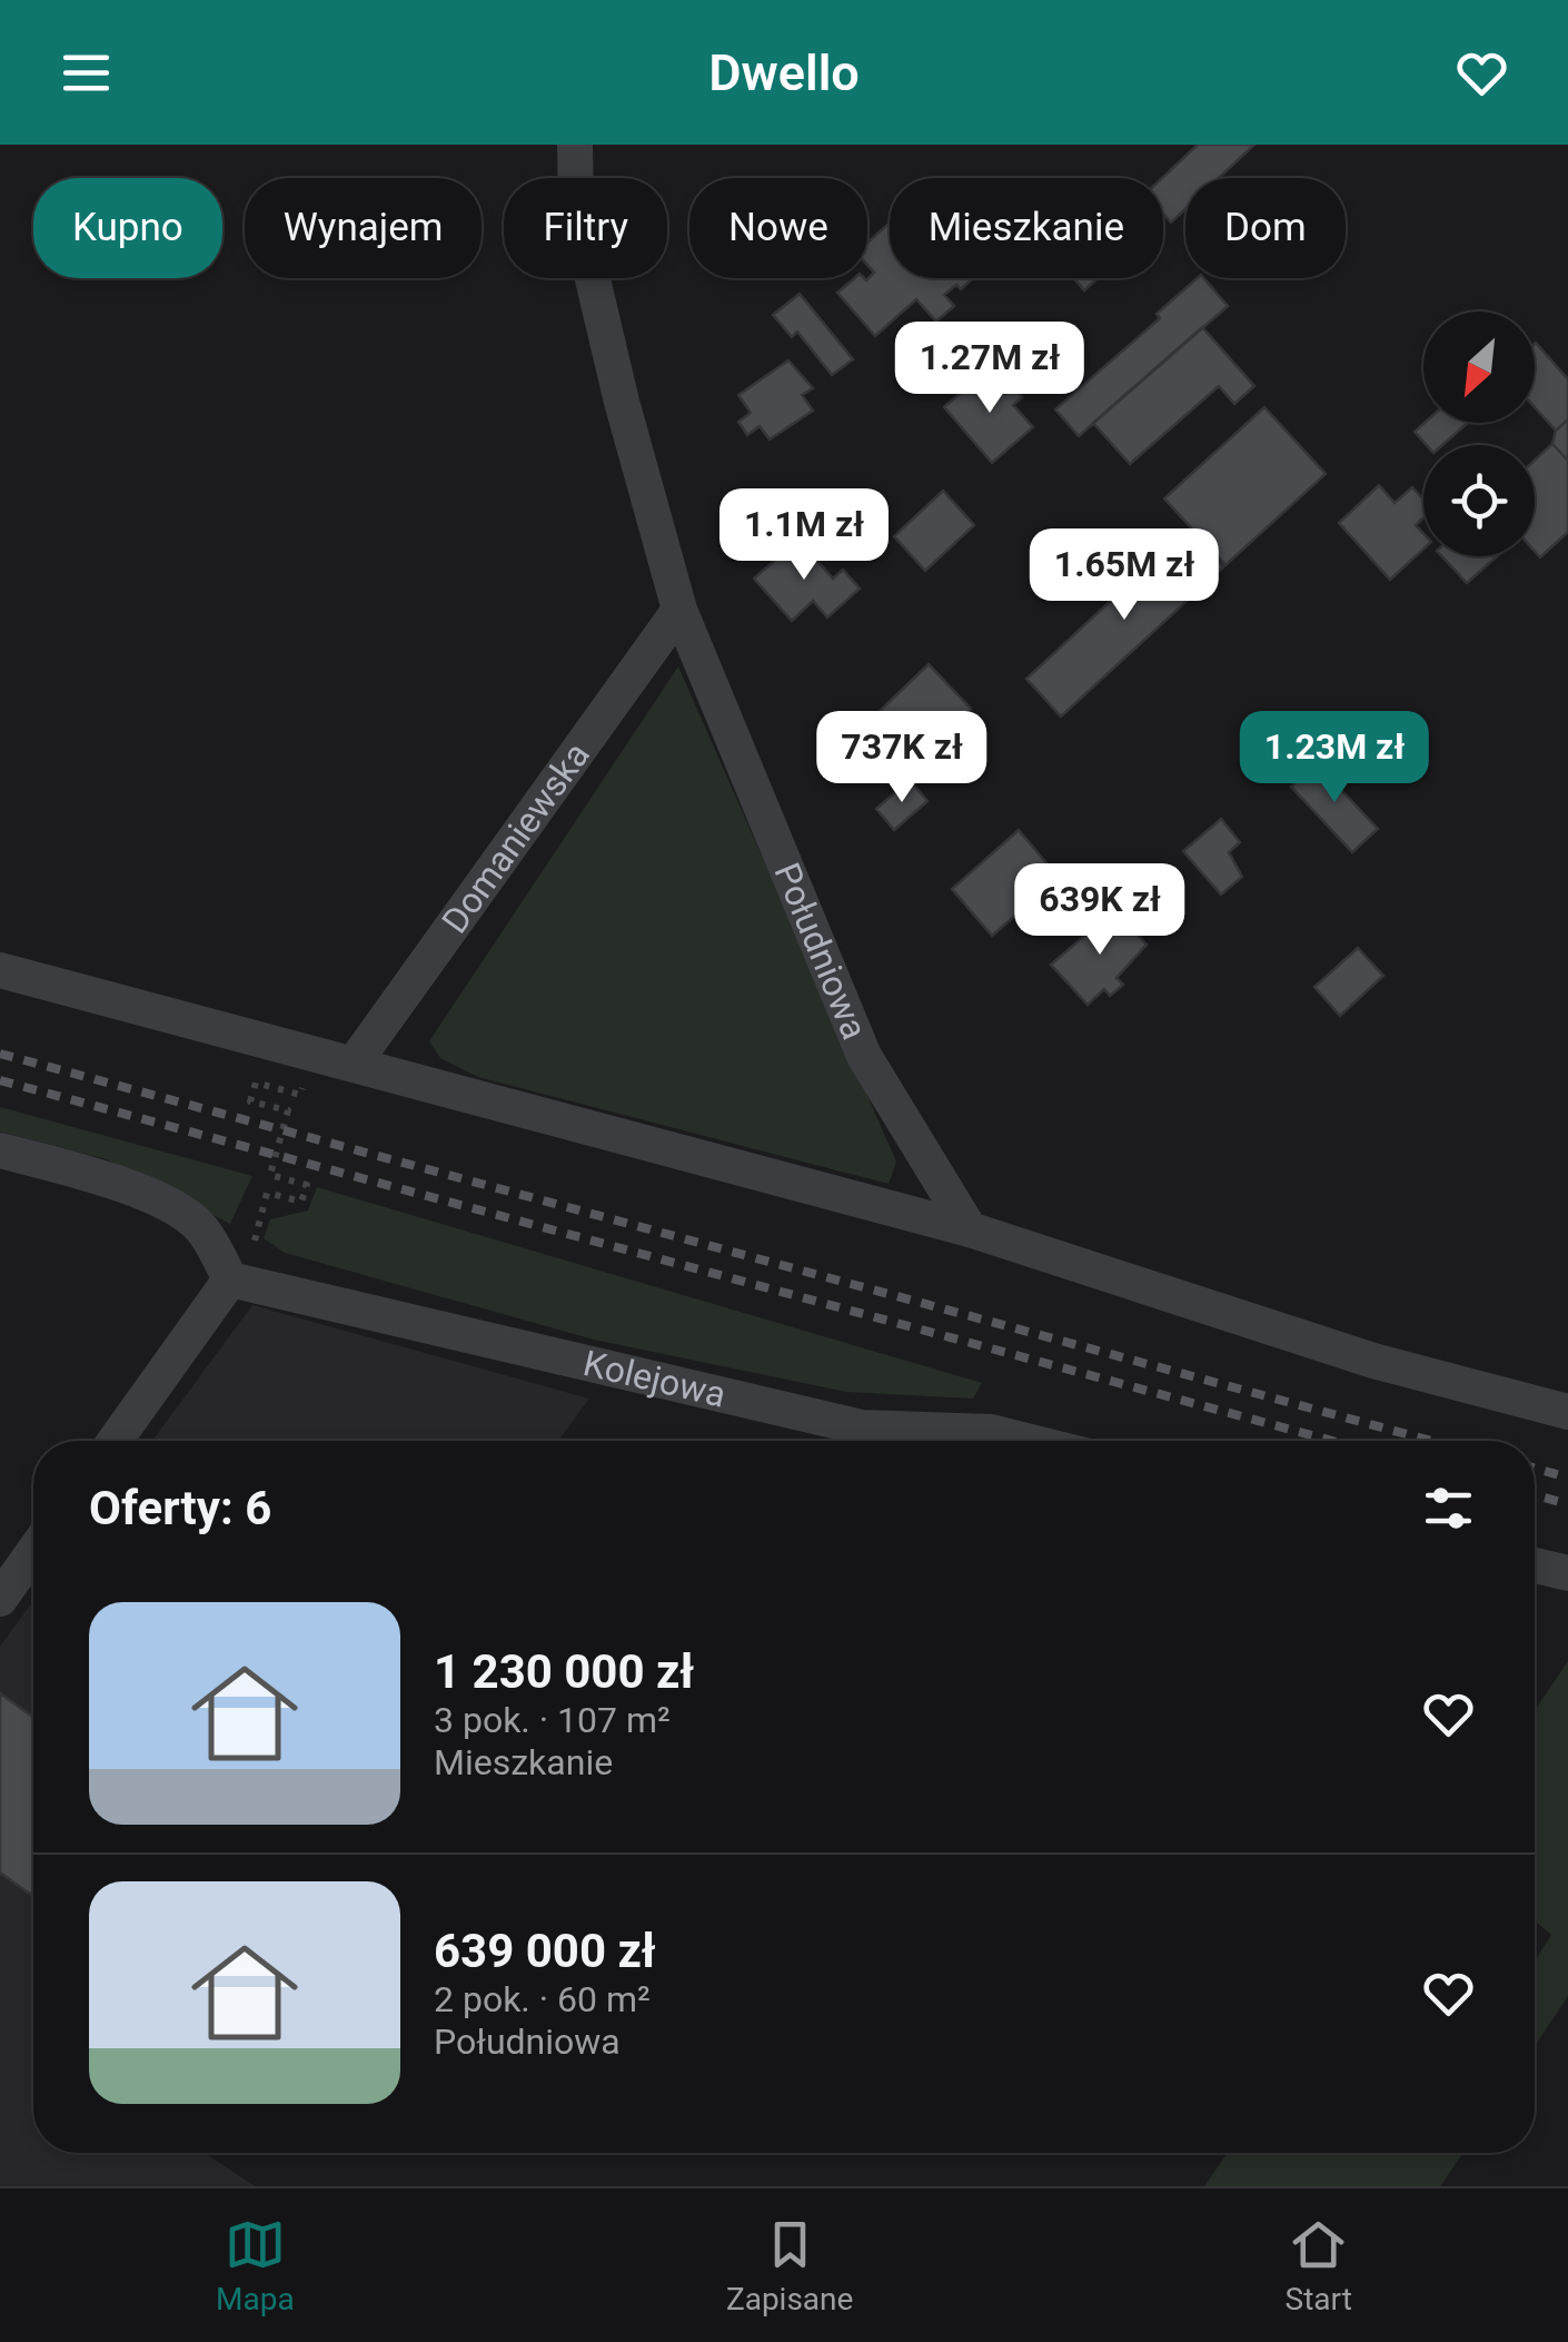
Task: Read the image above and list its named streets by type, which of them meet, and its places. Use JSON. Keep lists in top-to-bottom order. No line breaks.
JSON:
{"streets":{"street":["Domaniewska","Południowa","Kolejowa"]},"crossings":[["Domaniewska","Południowa"]],"north":"bottom left","page":{"header":"Dwello","chip":["Kupno","Wynajem","Filtry","Nowe","Mieszkanie","Dom"],"price":["1.27M zł","1.1M zł","1.65M zł","737K zł","1.23M zł","639K zł"],"heading":"Oferty: 6","list":[{"name":"1 230 000 zł","note":"3 pok. · 107 m² · Mieszkanie"},{"name":"639 000 zł","note":"2 pok. · 60 m² · Południowa"}],"tabs":["Mapa","Zapisane","Start"]}}
